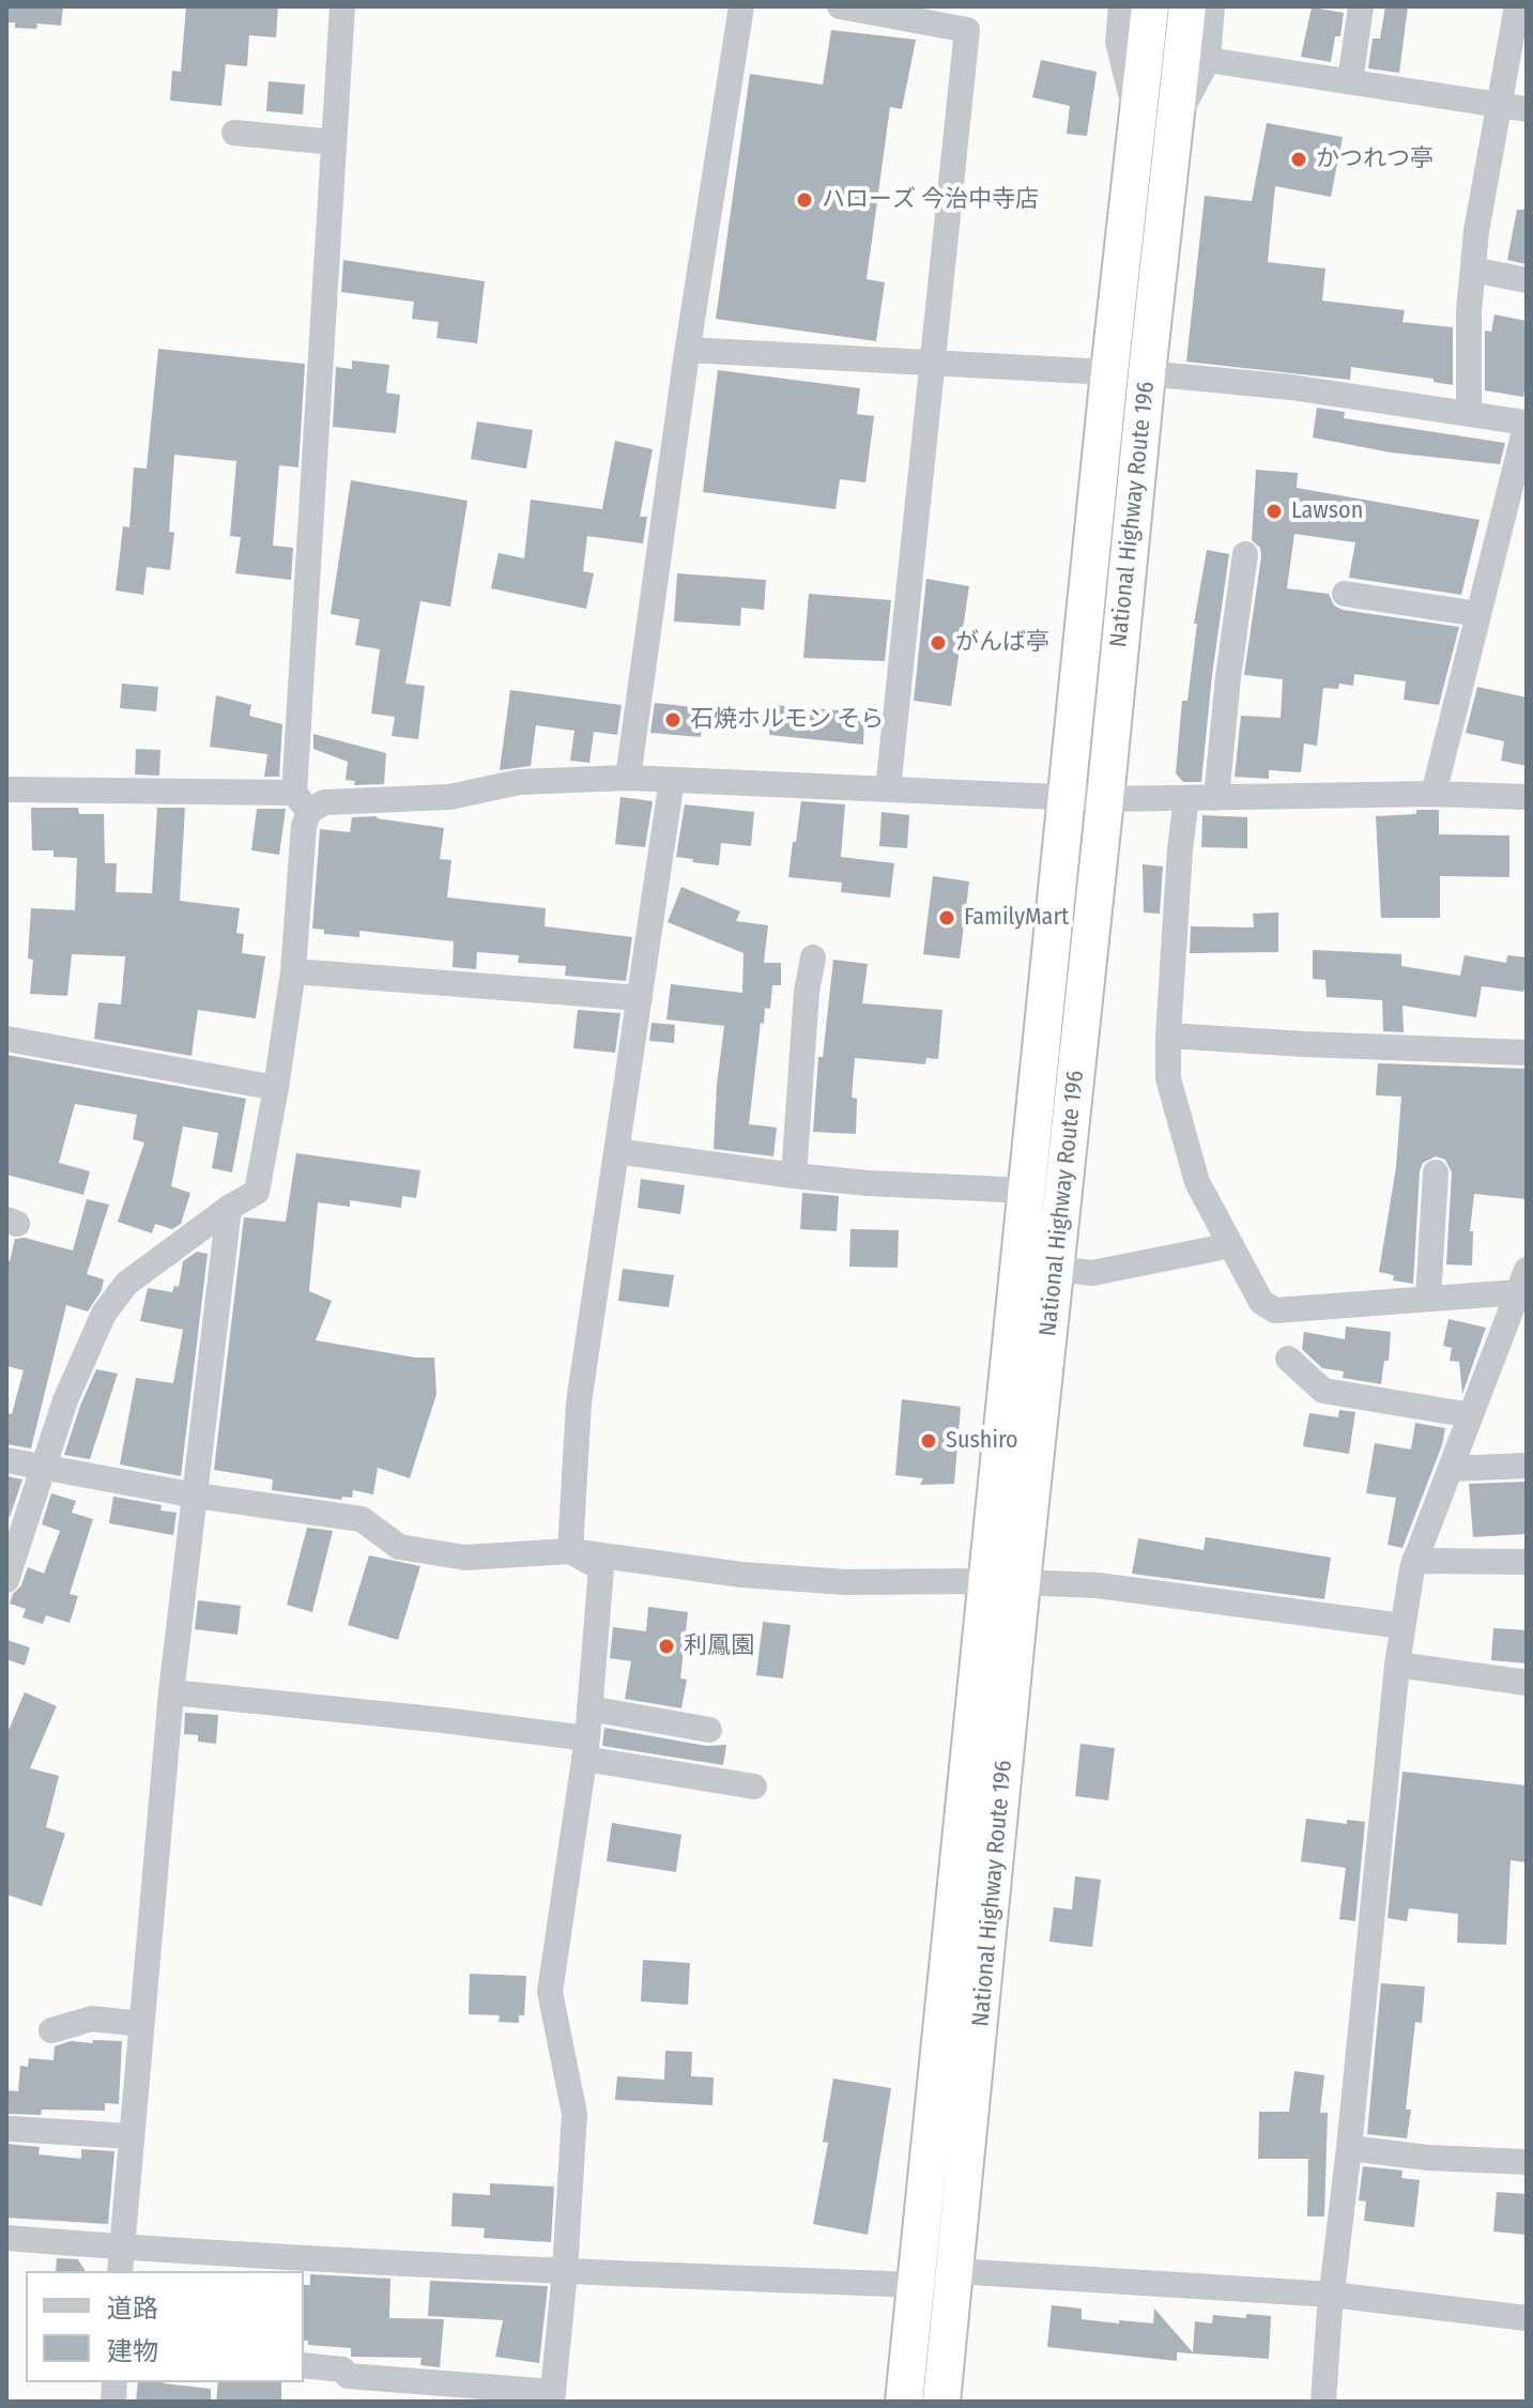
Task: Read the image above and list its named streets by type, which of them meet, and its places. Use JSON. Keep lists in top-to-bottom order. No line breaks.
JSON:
{"streets":{"highway":["National Highway Route 196"]},"places":["かつれつ亭","ハローズ 今治中寺店","Lawson","がんば亭","石焼ホルモン そら","FamilyMart","Sushiro","利鳳園"],"legend":["道路","建物"]}
